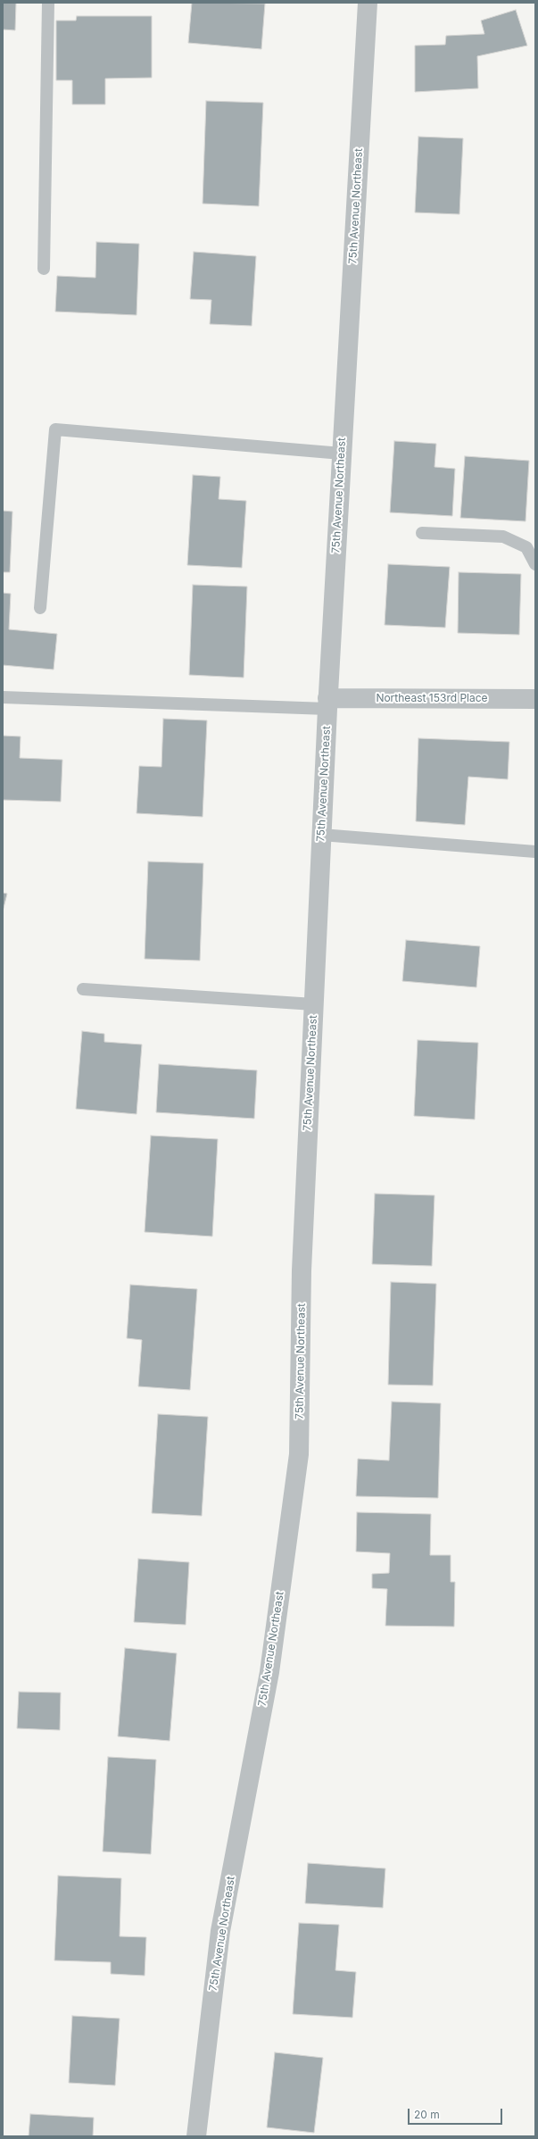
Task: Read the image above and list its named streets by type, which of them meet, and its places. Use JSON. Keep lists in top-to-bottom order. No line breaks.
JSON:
{"streets":{"street":["75th Avenue Northeast","Northeast 153rd Place"]},"crossings":[["75th Avenue Northeast","Northeast 153rd Place"]],"scale_bar":"20 m"}
